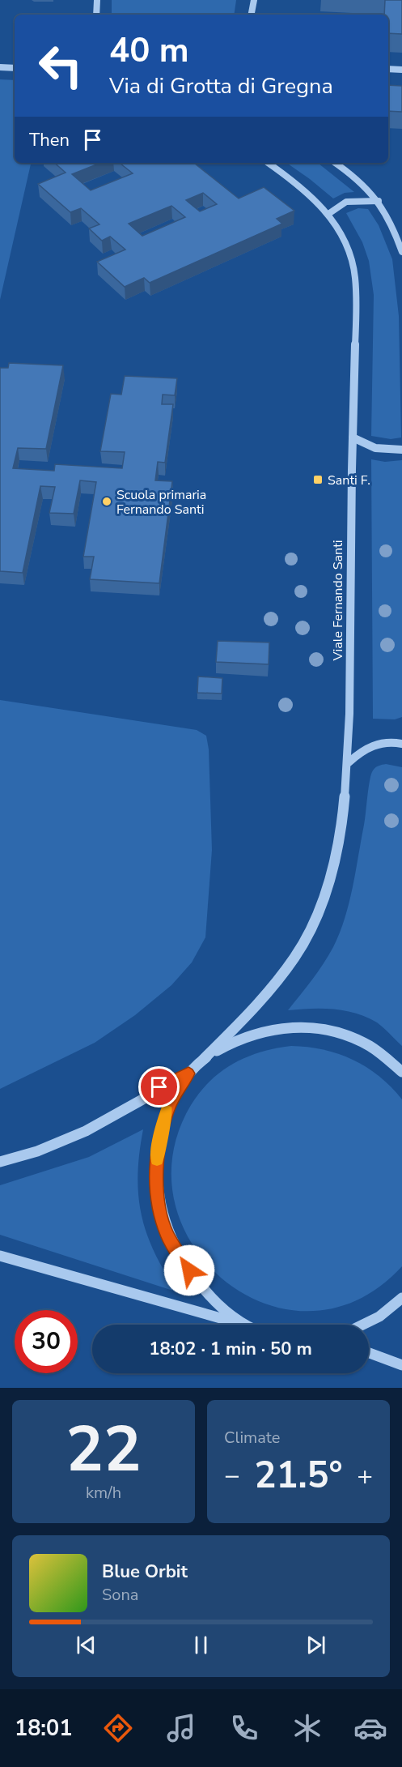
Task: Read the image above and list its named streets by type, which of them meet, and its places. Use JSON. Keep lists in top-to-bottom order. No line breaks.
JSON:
{"streets":{"street":["Viale Fernando Santi"]},"places":{"transit":["Santi F."],"other":["Scuola primaria Fernando Santi"]},"page":{"turn":["40 m","Via di Grotta di Gregna"],"then":"Then","limit":"30","trip":"18:02 · 1 min · 50 m","tile":[["22","km/h"],"Climate"],"heat":["−","21.5°","+"],"song":["Blue Orbit","Sona"],"tabs":"18:01"}}
